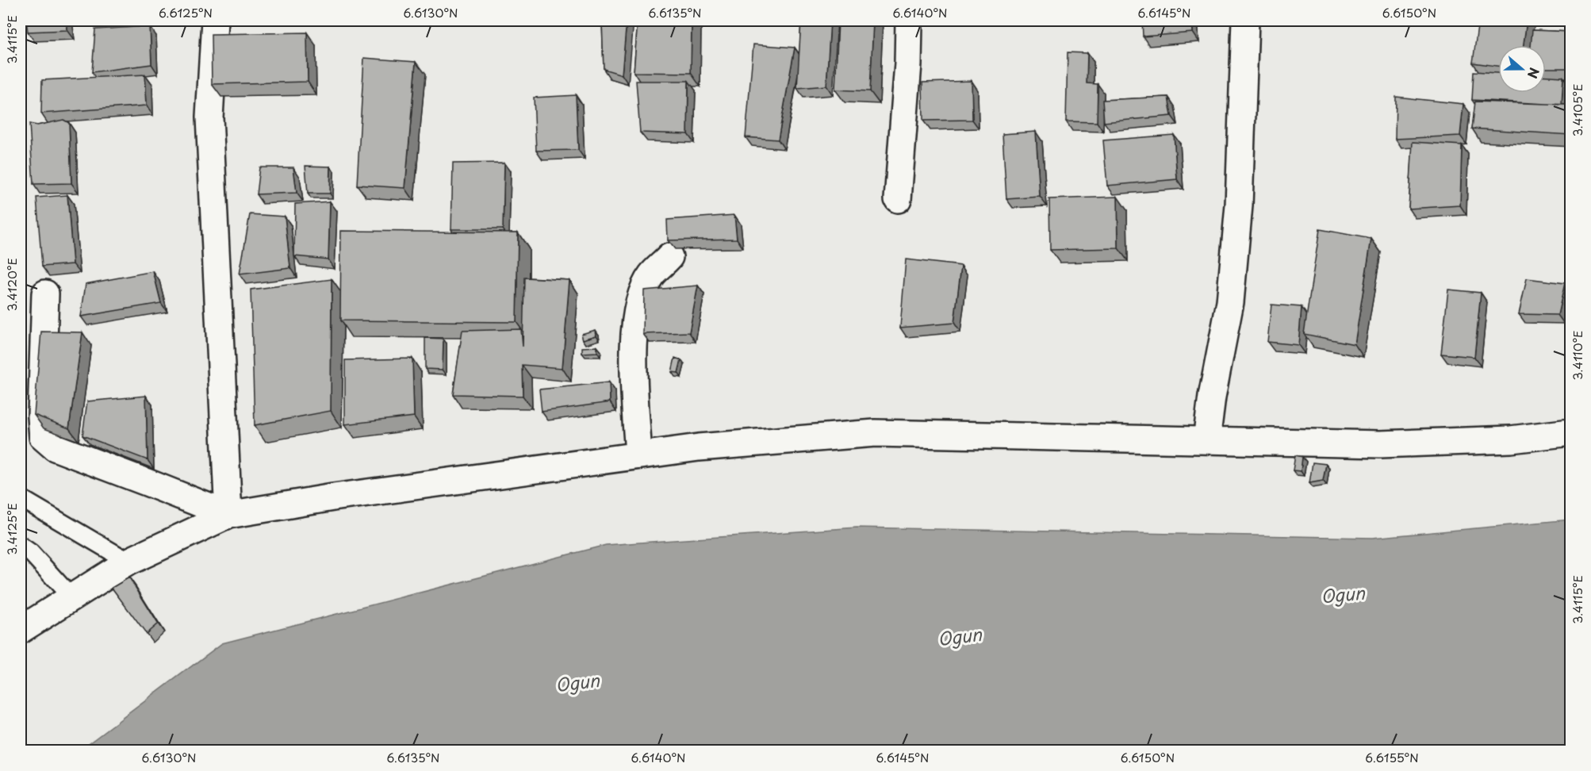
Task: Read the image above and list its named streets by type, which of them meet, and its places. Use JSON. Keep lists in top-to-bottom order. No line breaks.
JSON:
{"water":["Ogun"],"north":"right","coordinates":["6.6125°N","6.6130°N","6.6135°N","6.6140°N","6.6145°N","6.6150°N","3.4115°E","3.4105°E","3.4120°E","3.4110°E","3.4125°E","6.6155°N"]}
